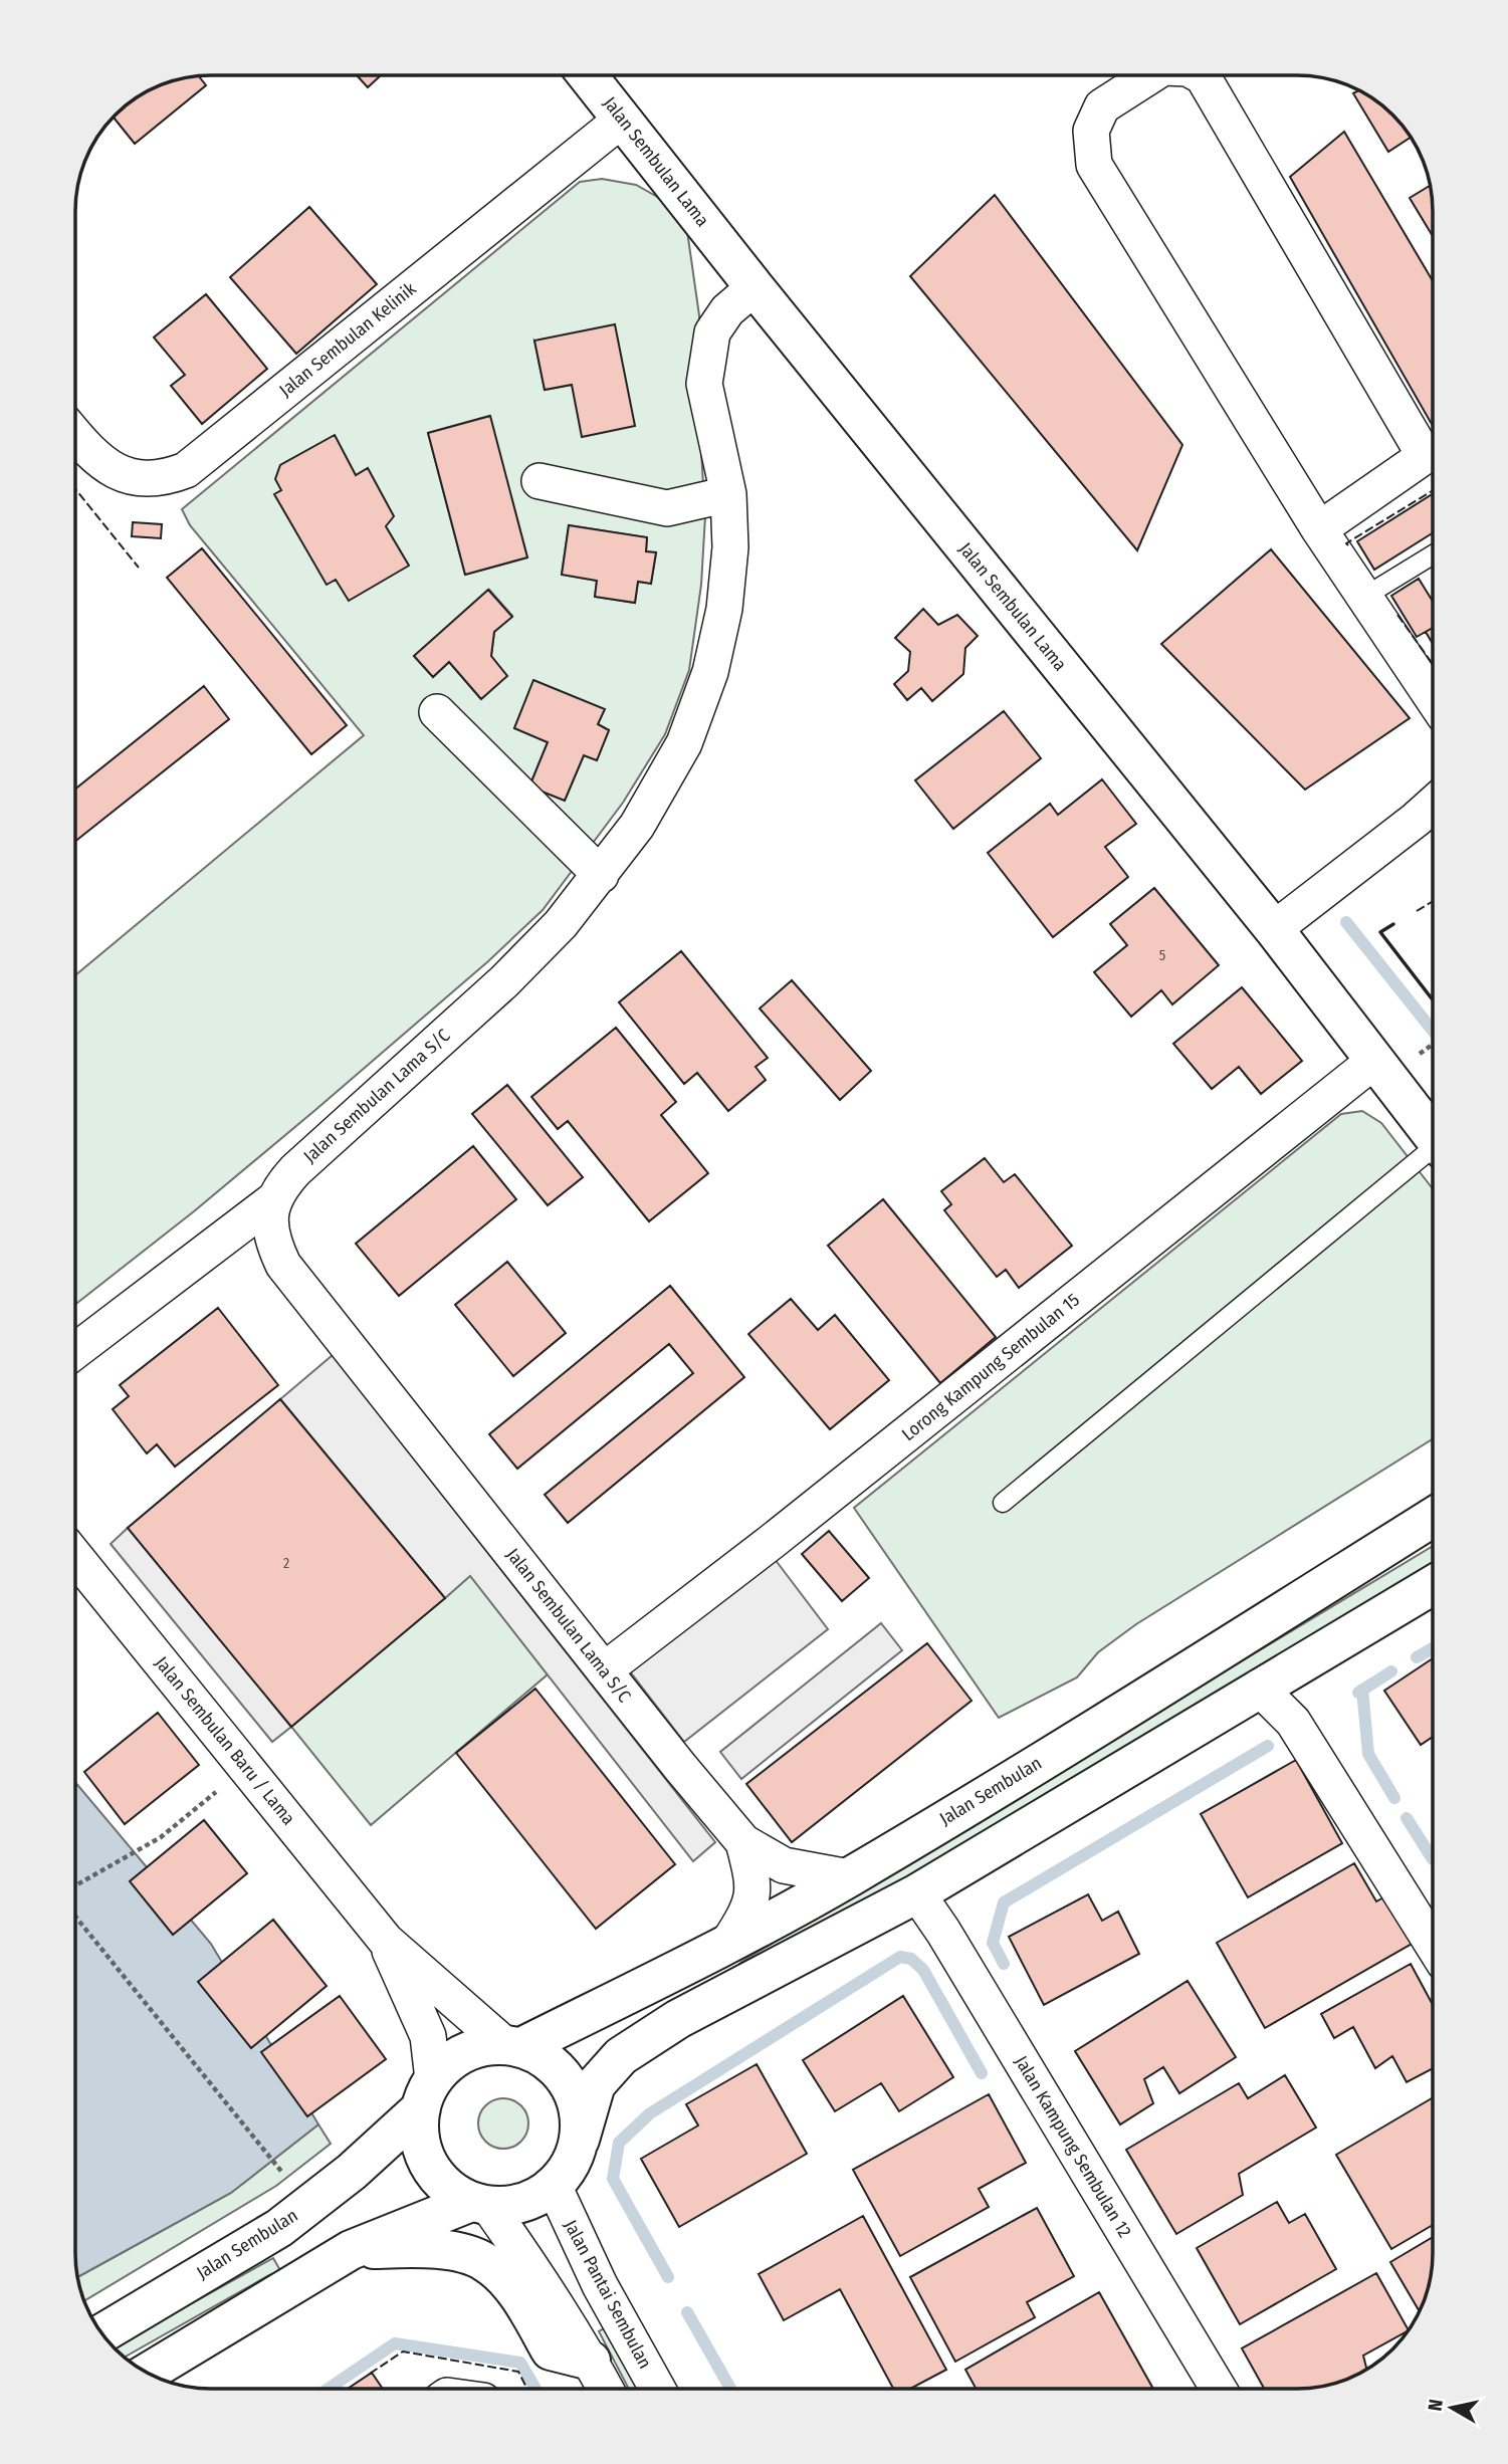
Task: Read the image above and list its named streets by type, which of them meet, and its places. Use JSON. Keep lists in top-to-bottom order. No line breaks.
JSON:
{"streets":{"main road":["Jalan Sembulan Lama","Jalan Sembulan"],"street":["Jalan Sembulan Kelinik","Jalan Sembulan Lama S/C","Lorong Kampung Sembulan 15","Jalan Sembulan Baru / Lama","Jalan Kampung Sembulan 12","Jalan Pantai Sembulan"]},"crossings":[["Jalan Sembulan Lama","Jalan Sembulan Kelinik"],["Jalan Sembulan Lama","Jalan Sembulan Lama S/C"],["Jalan Sembulan Lama","Lorong Kampung Sembulan 15"],["Jalan Sembulan Lama S/C","Lorong Kampung Sembulan 15"],["Jalan Sembulan","Jalan Pantai Sembulan"]],"house_numbers":["5","2"],"north":"left"}
